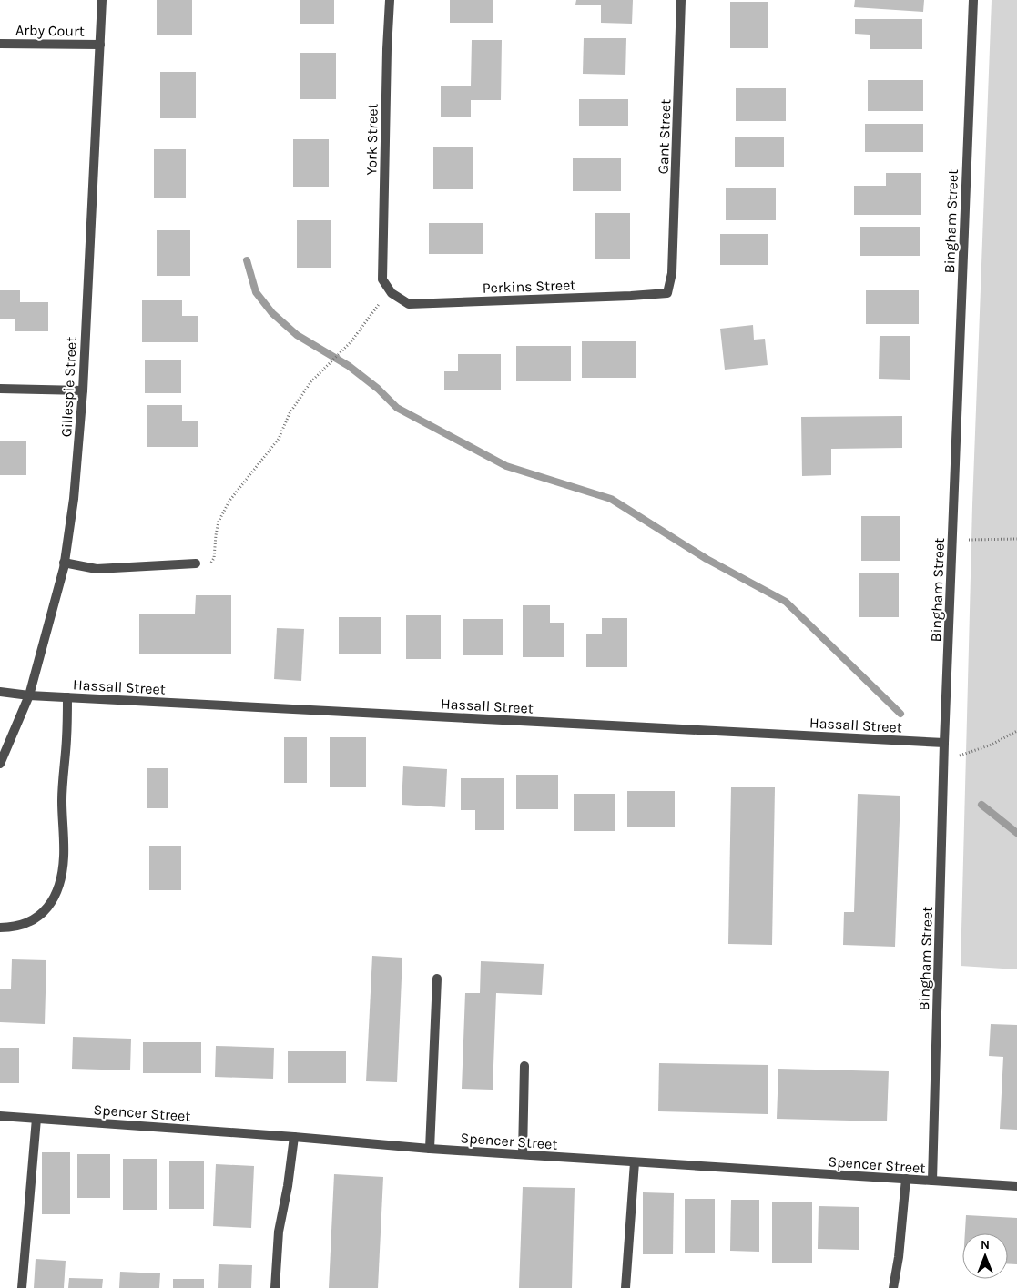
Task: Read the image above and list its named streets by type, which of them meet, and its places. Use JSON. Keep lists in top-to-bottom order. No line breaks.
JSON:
{"streets":{"street":["Arby Court","Gant Street","York Street","Bingham Street","Perkins Street","Gillespie Street","Hassall Street","Spencer Street"]},"crossings":[["Arby Court","Gillespie Street"],["Gant Street","Perkins Street"],["York Street","Perkins Street"],["Bingham Street","Hassall Street"],["Bingham Street","Spencer Street"],["Gillespie Street","Hassall Street"]],"north":"top"}
